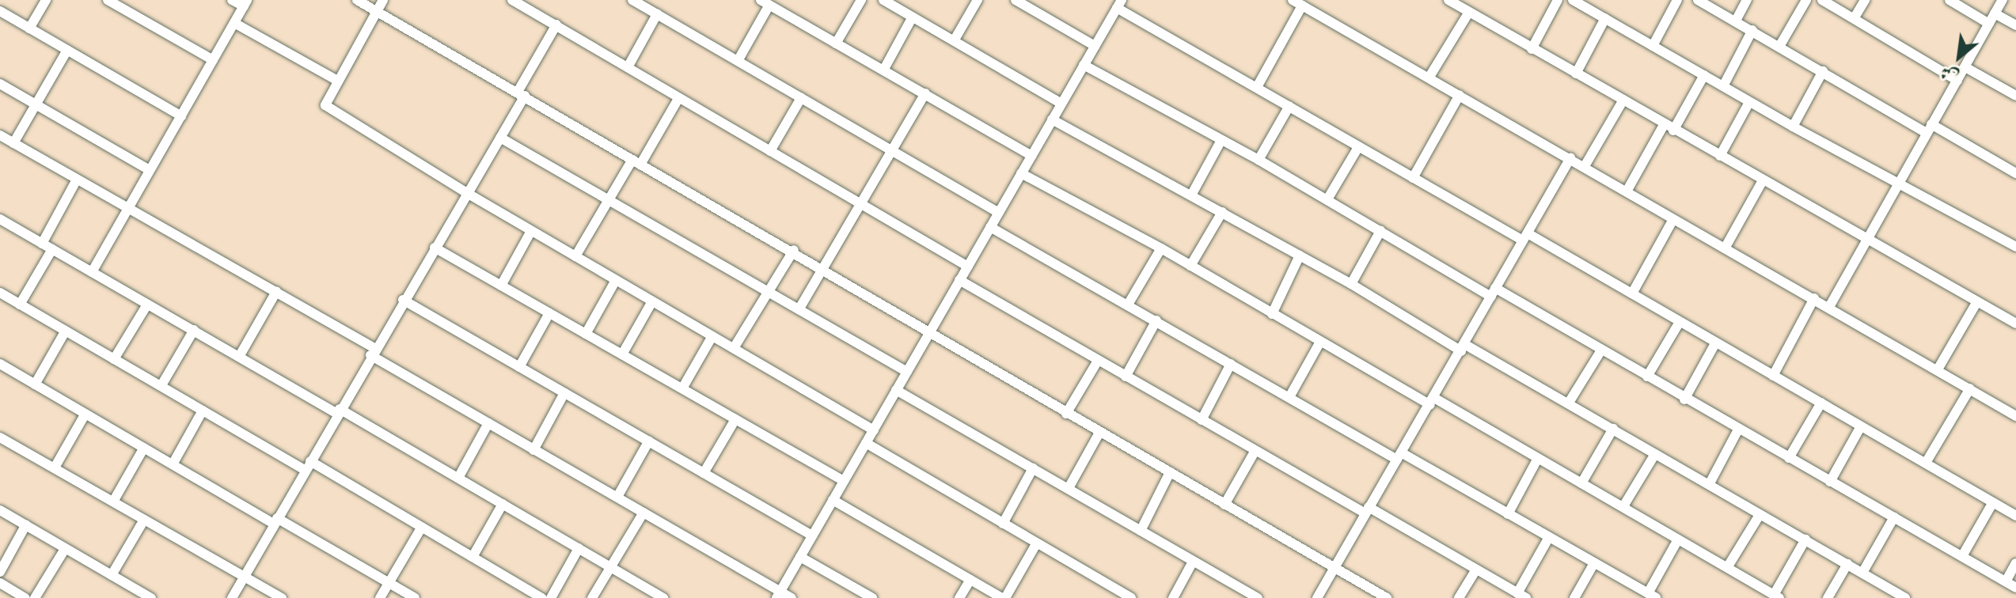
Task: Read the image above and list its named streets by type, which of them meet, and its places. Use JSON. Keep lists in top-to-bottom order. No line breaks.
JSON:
{"north":"bottom left"}
